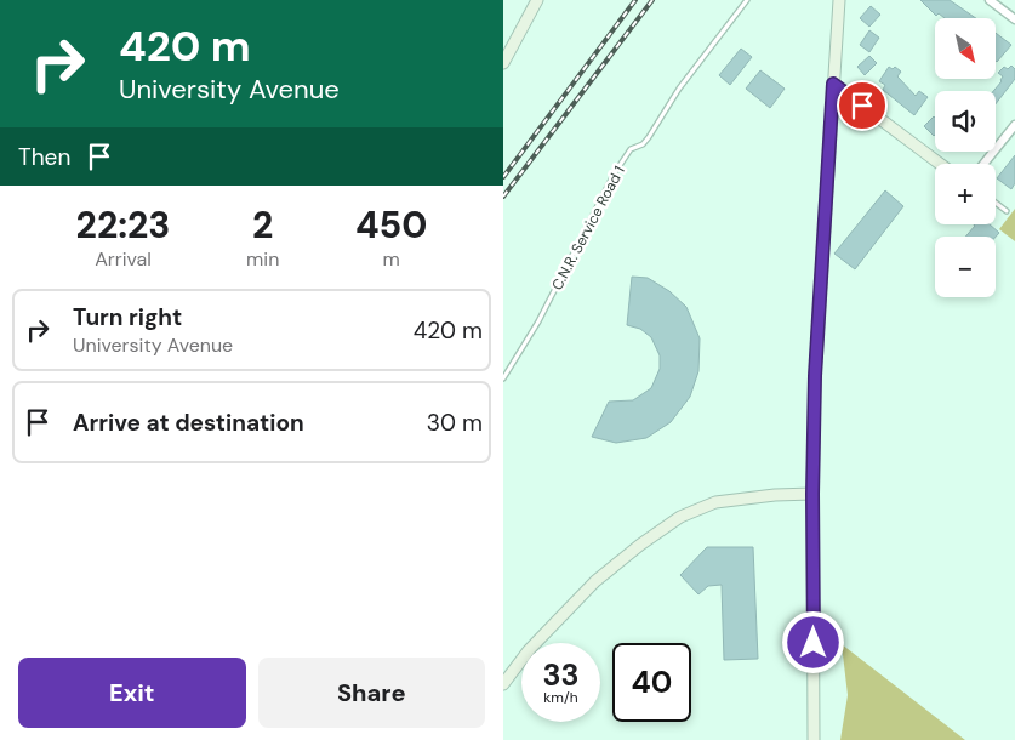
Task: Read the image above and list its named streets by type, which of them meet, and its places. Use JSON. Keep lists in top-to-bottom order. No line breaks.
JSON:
{"streets":{"lane":["C.N.R. Service Road 1"]},"north":"bottom right","page":{"turn":["420 m","University Avenue"],"map_buttons":["+","−"],"then":"Then","eta":["22:23","Arrival","2","min","450","m"],"list":[{"name":"Turn right","note":"University Avenue","value":"420 m"},{"name":"Arrive at destination","value":"30 m"}],"speed":"33 km/h","limit":"40","buttons":["Exit","Share"]}}
